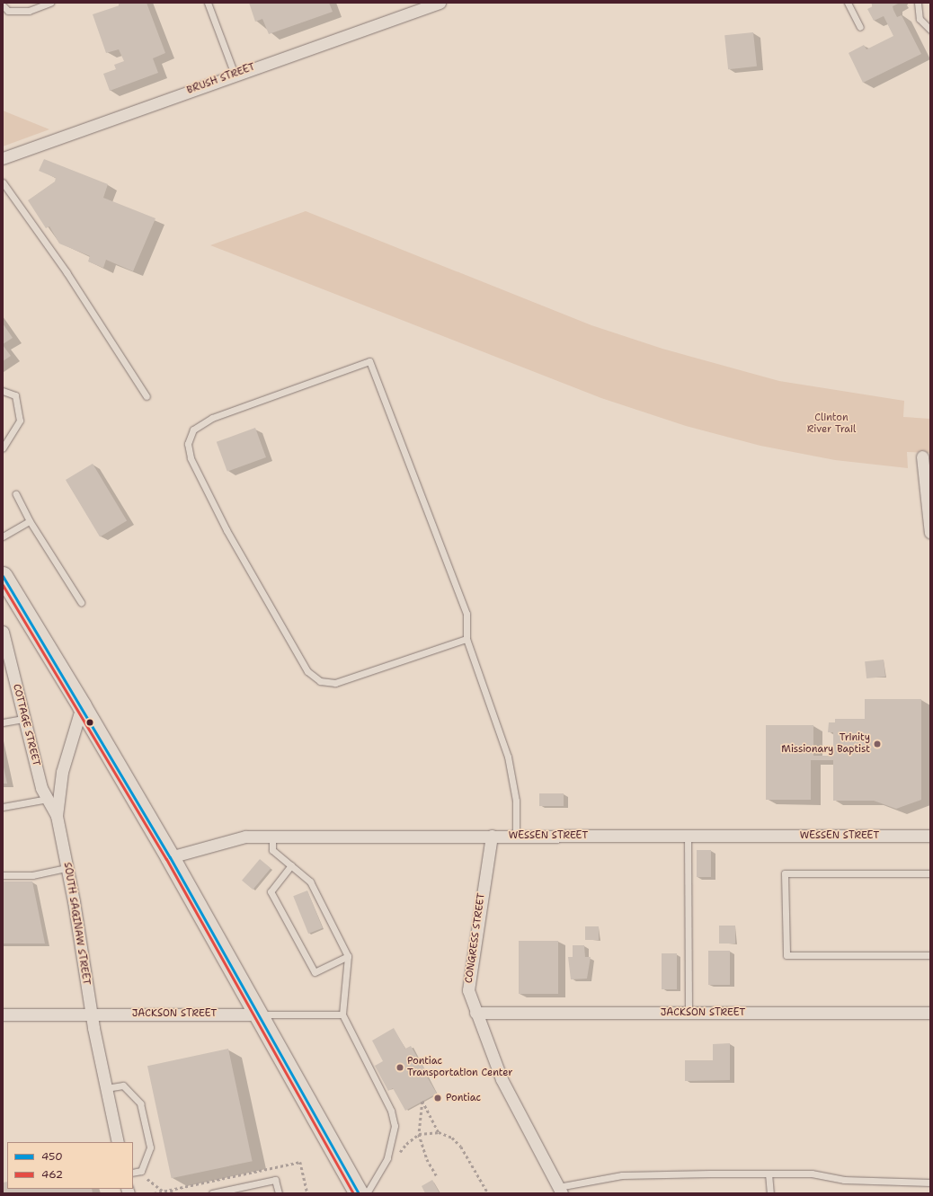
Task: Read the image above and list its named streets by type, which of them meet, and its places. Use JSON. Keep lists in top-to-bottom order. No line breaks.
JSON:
{"streets":{"street":["BRUSH STREET","COTTAGE STREET","WESSEN STREET","SOUTH SAGINAW STREET","CONGRESS STREET","JACKSON STREET"]},"crossings":[["COTTAGE STREET","SOUTH SAGINAW STREET"],["WESSEN STREET","CONGRESS STREET"],["SOUTH SAGINAW STREET","JACKSON STREET"],["CONGRESS STREET","JACKSON STREET"]],"parks":["Clinton River Trail"],"places":["Trinity Missionary Baptist","Pontiac Transportation Center","Pontiac"],"lines":["transit line 450","transit line 462"],"legend":["450","462"]}
